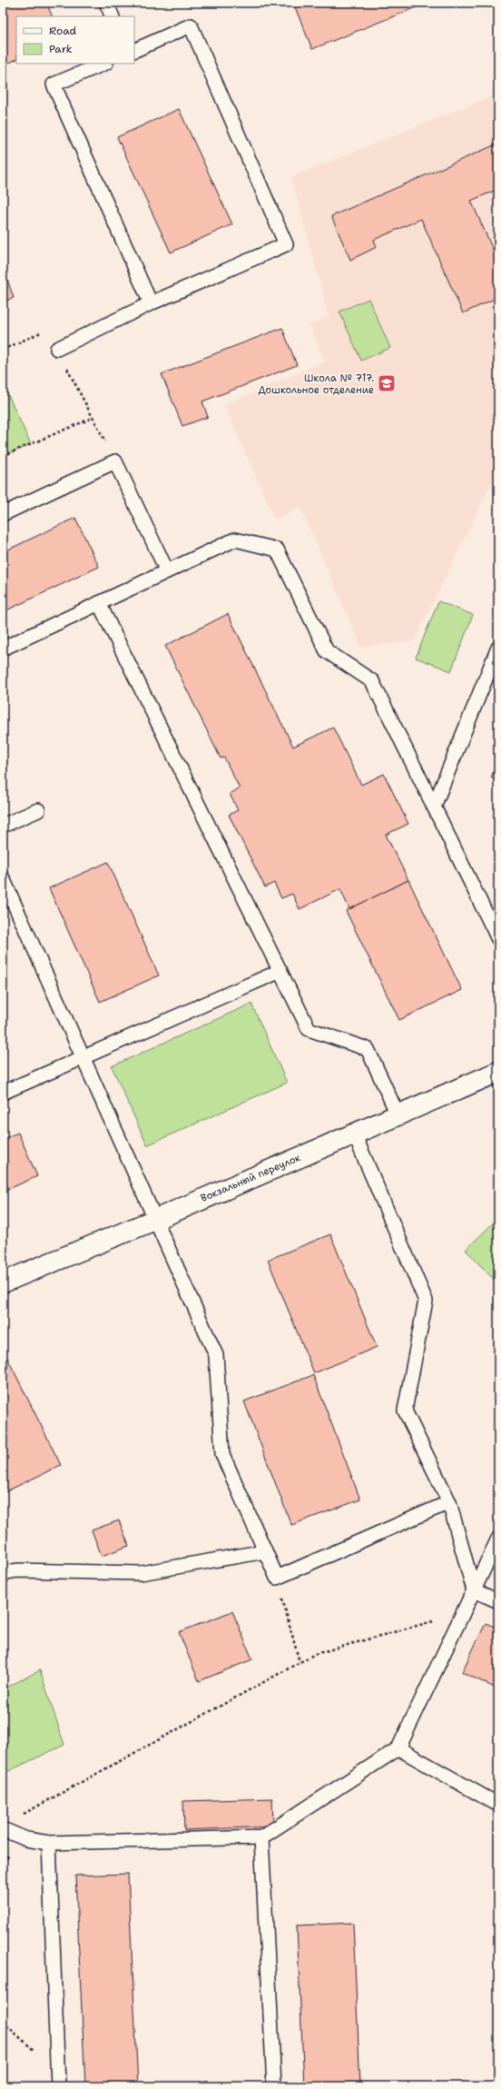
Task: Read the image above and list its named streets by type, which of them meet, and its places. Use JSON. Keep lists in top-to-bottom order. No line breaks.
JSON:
{"streets":{"street":["Вокзальный переулок"]},"places":{"school or university":["Школа № 717. Дошкольное отделение"]},"legend":["Road","Park"]}
